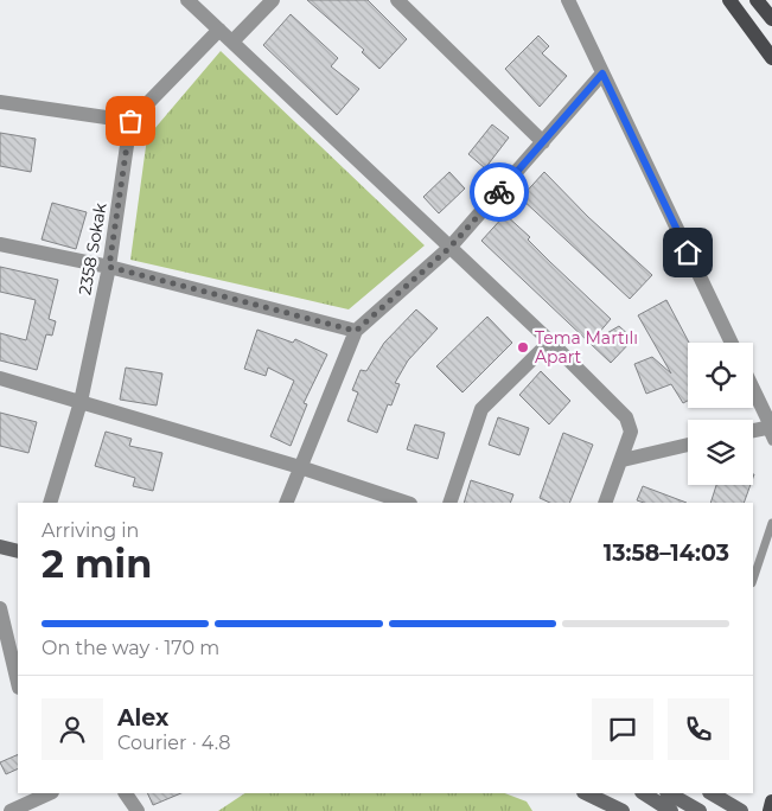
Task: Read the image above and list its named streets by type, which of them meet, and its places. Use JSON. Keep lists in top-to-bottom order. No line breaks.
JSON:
{"streets":{"street":["2358 Sokak"]},"places":["Tema Martılı Apart"],"page":{"heading":["2 min","Arriving in","13:58–14:03"],"panel":["Alex","Courier · 4.8"],"bar":"On the way · 170 m"}}
